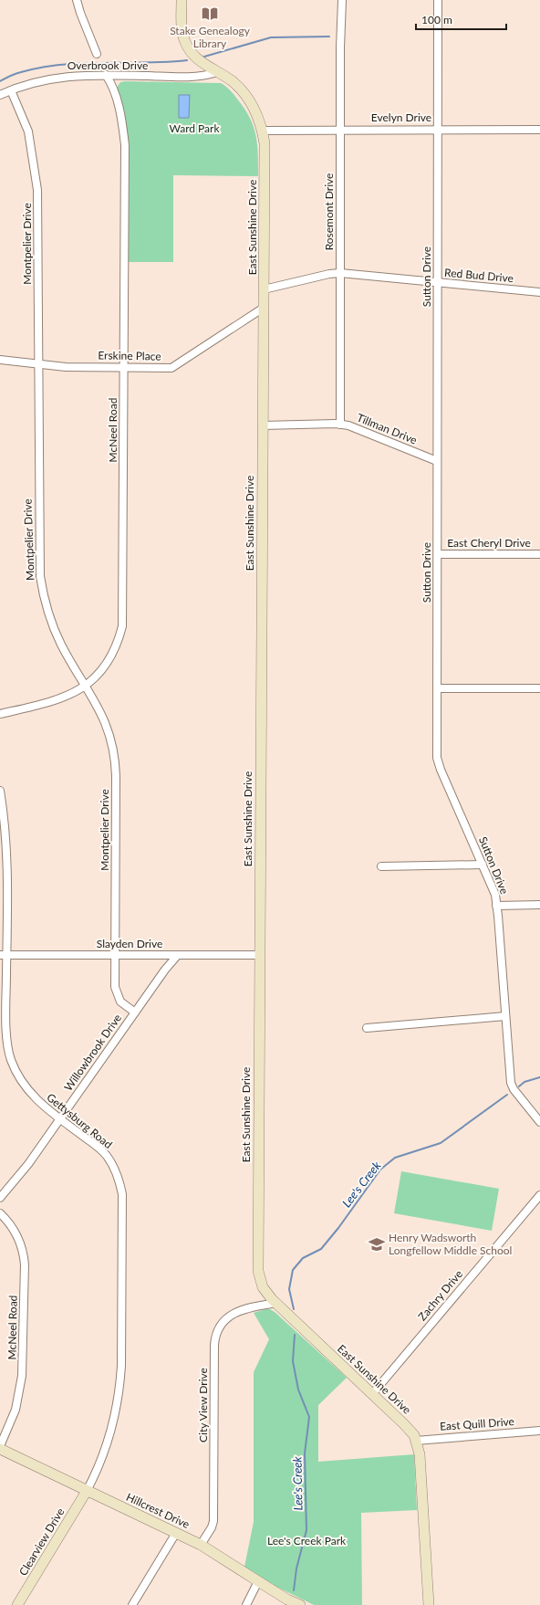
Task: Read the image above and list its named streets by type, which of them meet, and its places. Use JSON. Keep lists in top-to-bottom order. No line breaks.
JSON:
{"streets":{"street":["Overbrook Drive","Evelyn Drive","Rosemont Drive","East Sunshine Drive","Montpelier Drive","Red Bud Drive","Sutton Drive","Erskine Place","Tillman Drive","McNeel Road","East Cheryl Drive","Slayden Drive","Willowbrook Drive","Gettysburg Road","Zachry Drive","City View Drive","East Quill Drive","Hillcrest Drive","Clearview Drive"]},"crossings":[["Overbrook Drive","East Sunshine Drive"],["Overbrook Drive","Montpelier Drive"],["Overbrook Drive","McNeel Road"],["Evelyn Drive","Rosemont Drive"],["Evelyn Drive","East Sunshine Drive"],["Evelyn Drive","Sutton Drive"],["Rosemont Drive","Red Bud Drive"],["Rosemont Drive","Tillman Drive"],["East Sunshine Drive","Red Bud Drive"],["East Sunshine Drive","Erskine Place"],["East Sunshine Drive","Tillman Drive"],["East Sunshine Drive","Slayden Drive"],["East Sunshine Drive","Zachry Drive"],["East Sunshine Drive","City View Drive"],["East Sunshine Drive","East Quill Drive"],["Montpelier Drive","Erskine Place"],["Montpelier Drive","McNeel Road"],["Montpelier Drive","Slayden Drive"],["Montpelier Drive","Willowbrook Drive"],["Red Bud Drive","Sutton Drive"],["Sutton Drive","Tillman Drive"],["Sutton Drive","East Cheryl Drive"],["Erskine Place","McNeel Road"],["Slayden Drive","Willowbrook Drive"],["Slayden Drive","Gettysburg Road"],["Willowbrook Drive","Gettysburg Road"],["Gettysburg Road","Hillcrest Drive"],["Gettysburg Road","Clearview Drive"],["City View Drive","Hillcrest Drive"],["Hillcrest Drive","Clearview Drive"]],"water":["Lee's Creek"],"parks":["Ward Park","Lee's Creek Park"],"places":{"library":["Stake Genealogy Library"],"school or university":["Henry Wadsworth Longfellow Middle School"]},"scale_bar":"100 m"}
